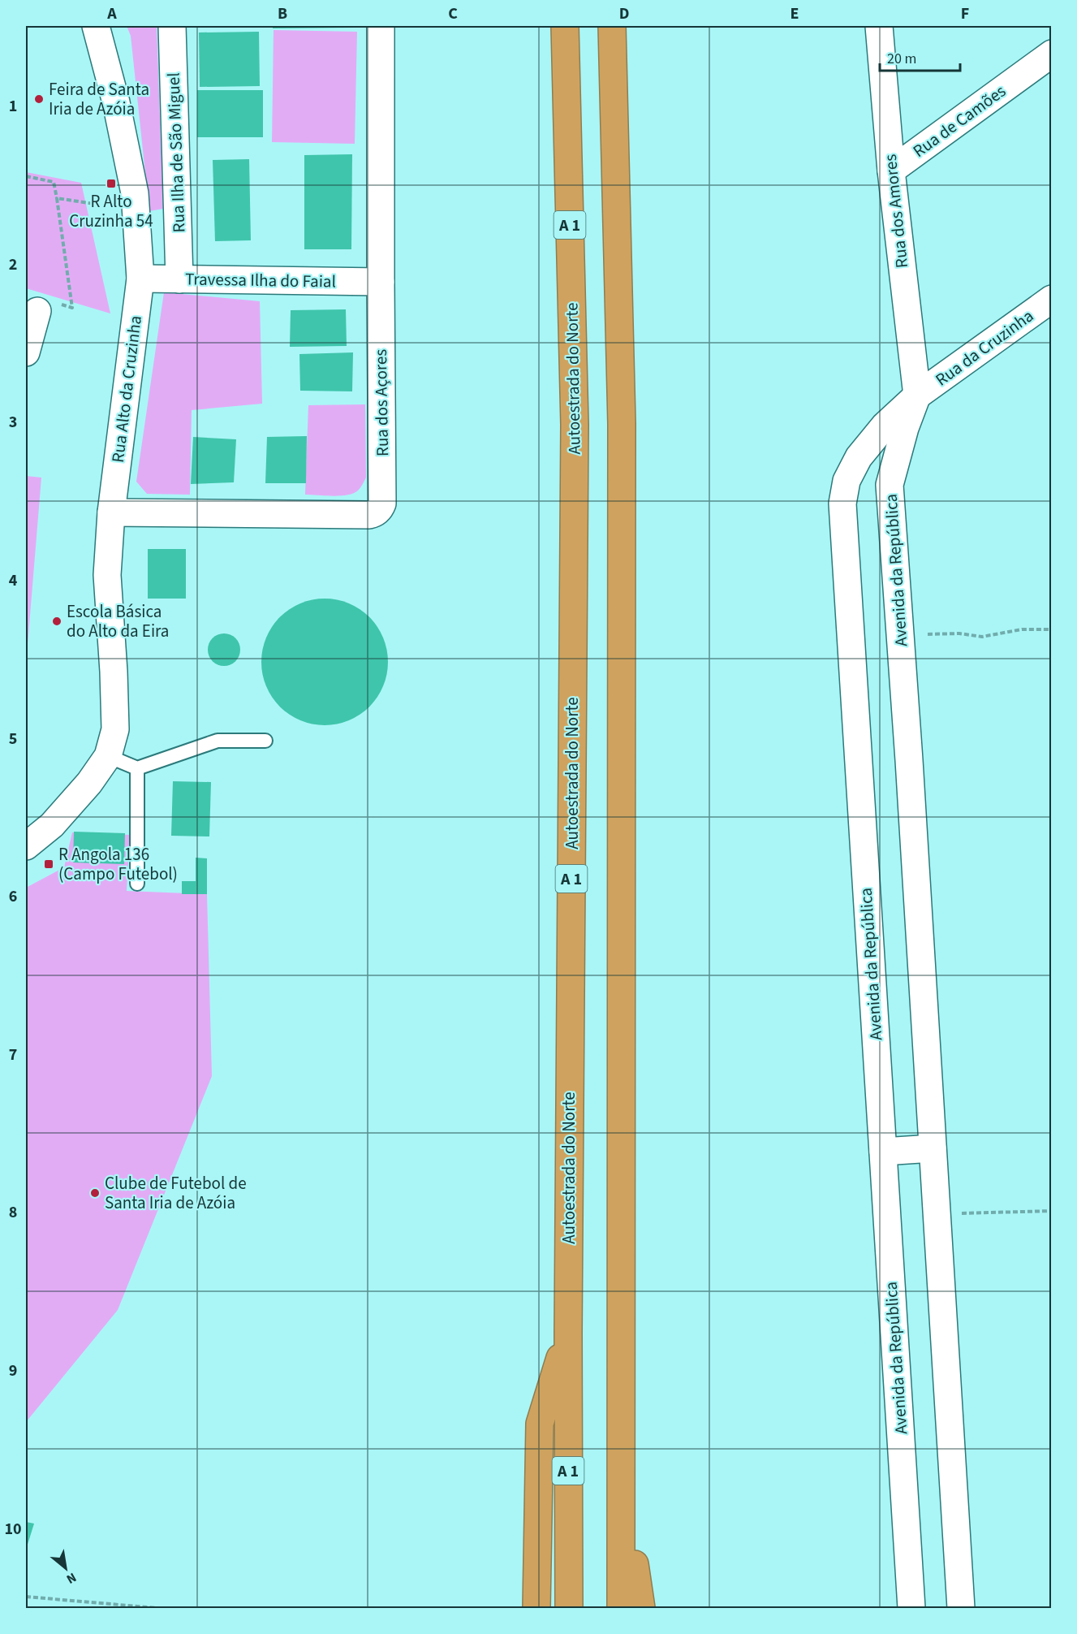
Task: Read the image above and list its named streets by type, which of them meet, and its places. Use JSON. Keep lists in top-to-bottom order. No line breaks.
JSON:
{"streets":{"highway":["A 1","Autoestrada do Norte"],"street":["Rua de Camões","Rua Ilha de São Miguel","Rua dos Amores","Travessa Ilha do Faial","Rua da Cruzinha","Rua Alto da Cruzinha","Rua dos Açores","Avenida da República"]},"crossings":[["Rua de Camões","Rua dos Amores"],["Rua Ilha de São Miguel","Travessa Ilha do Faial"],["Rua dos Amores","Rua da Cruzinha"],["Rua dos Amores","Avenida da República"],["Travessa Ilha do Faial","Rua Alto da Cruzinha"],["Travessa Ilha do Faial","Rua dos Açores"],["Rua da Cruzinha","Avenida da República"],["Rua Alto da Cruzinha","Rua dos Açores"]],"places":{"other":["Feira de Santa Iria de Azóia","Escola Básica do Alto da Eira","Clube de Futebol de Santa Iria de Azóia"],"transit":["R Alto Cruzinha 54","R Angola 136 (Campo Futebol)"]},"scale_bar":"20 m","north":"bottom right","grid":{"columns":["A","B","C","D","E","F"],"rows":["1","2","3","4","5","6","7","8","9","10"]}}
